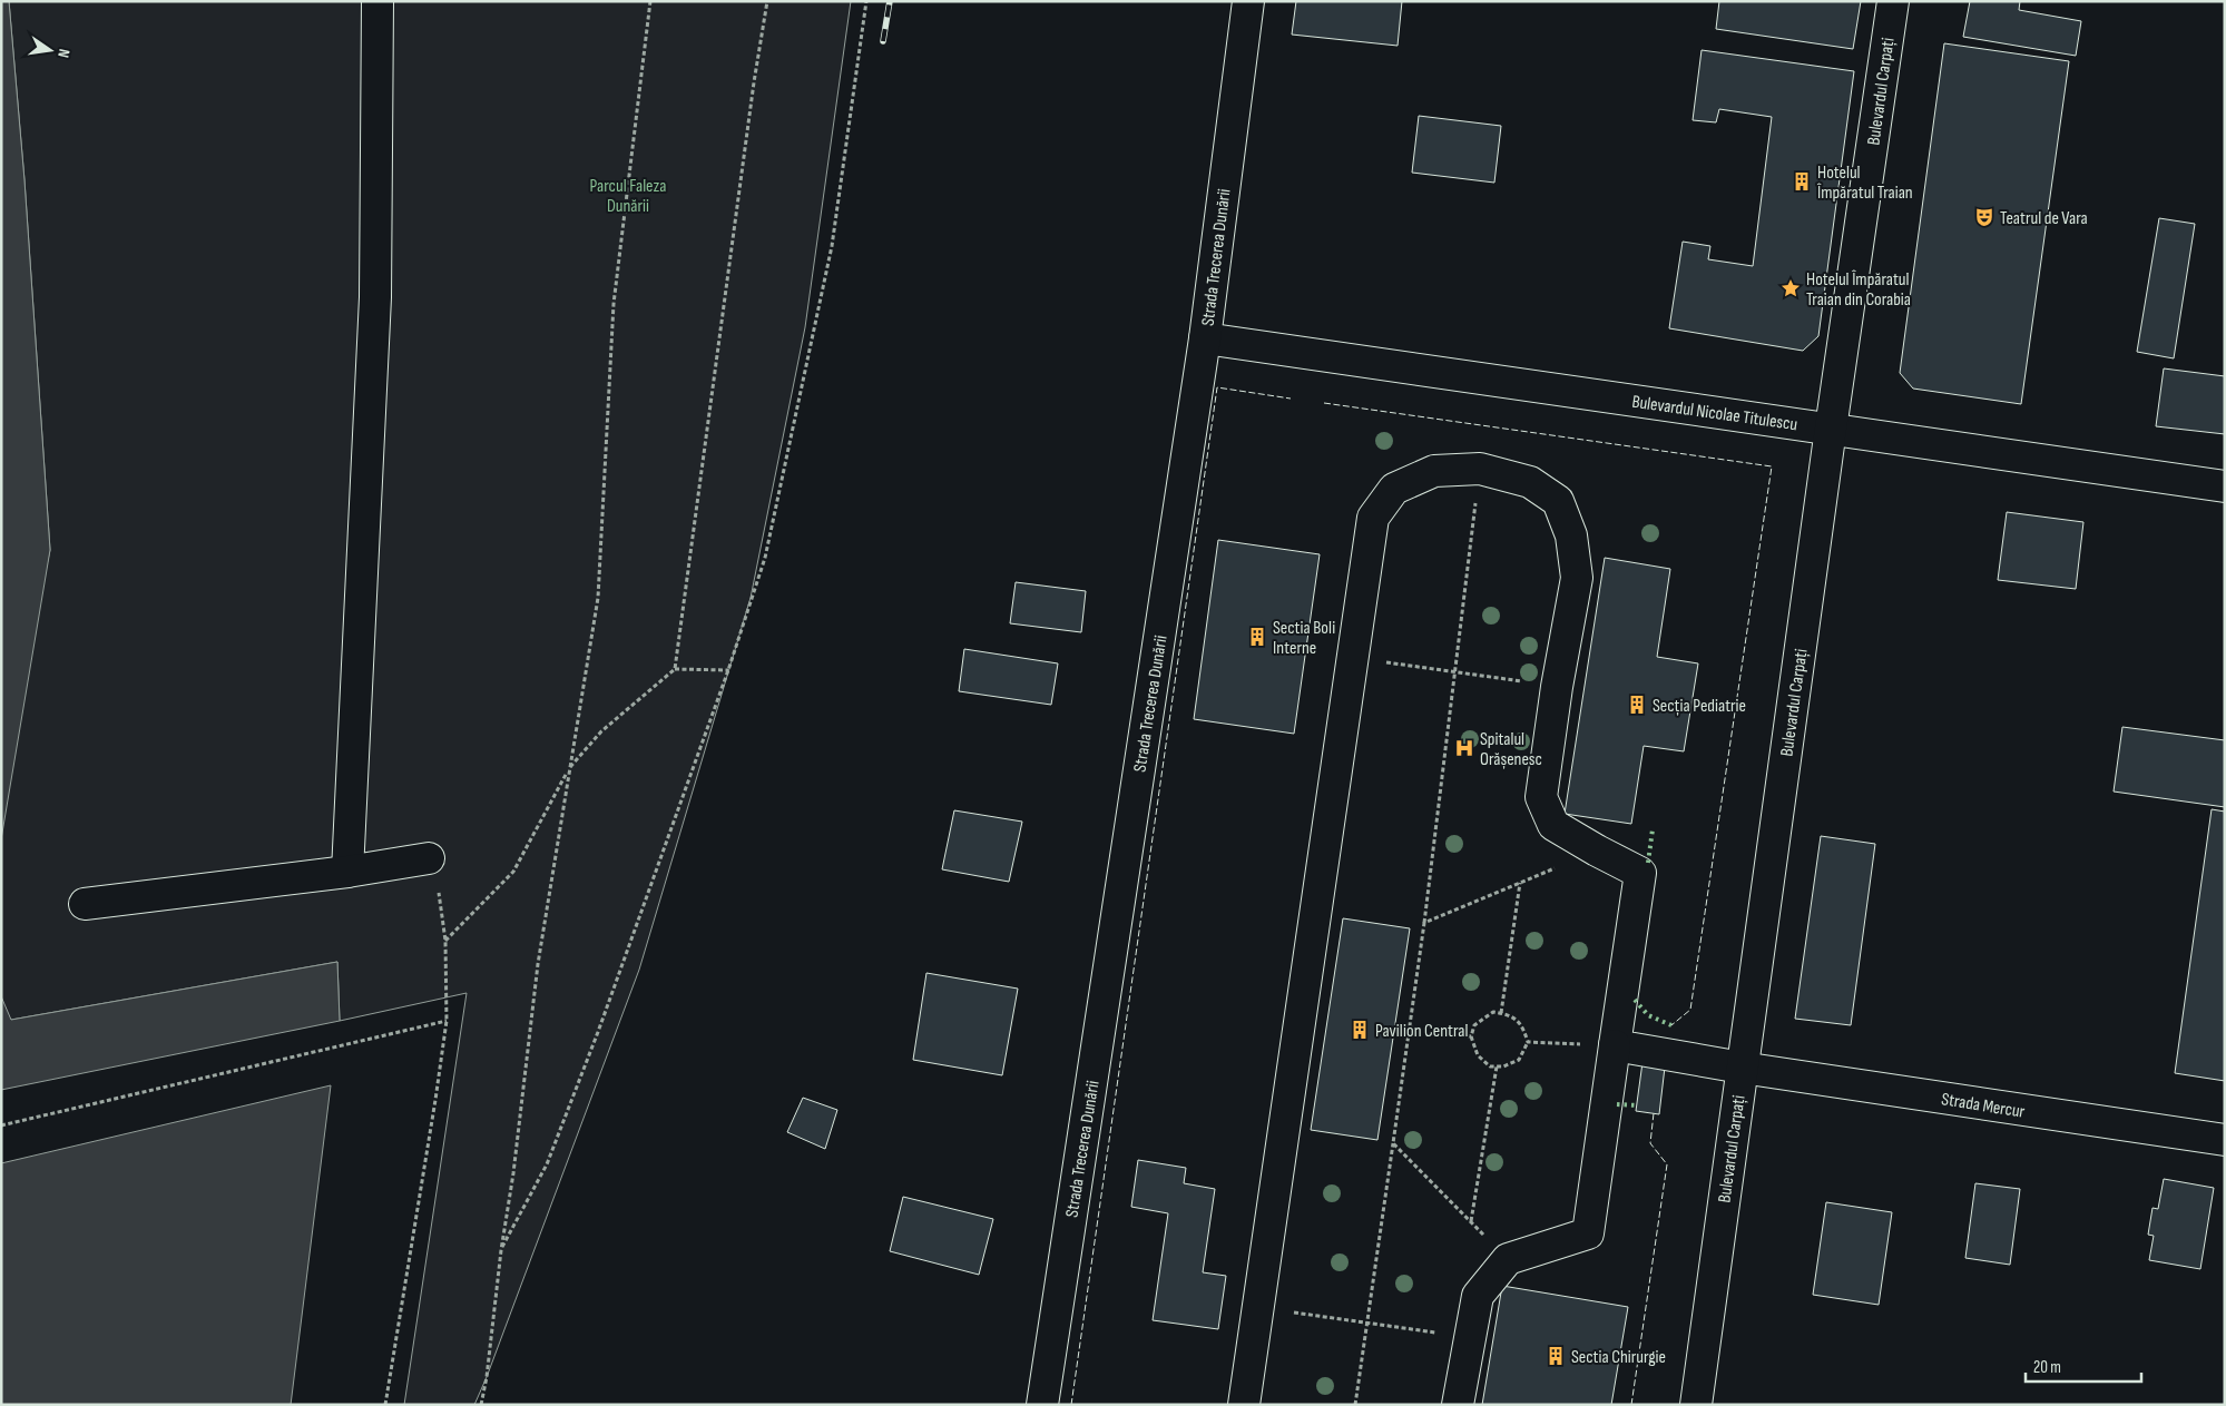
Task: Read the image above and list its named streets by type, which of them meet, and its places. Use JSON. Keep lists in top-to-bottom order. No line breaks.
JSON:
{"streets":{"street":["Bulevardul Carpați","Strada Trecerea Dunării","Bulevardul Nicolae Titulescu","Strada Mercur"]},"crossings":[["Bulevardul Carpați","Bulevardul Nicolae Titulescu"],["Bulevardul Carpați","Strada Mercur"],["Strada Trecerea Dunării","Bulevardul Nicolae Titulescu"]],"parks":["Parcul Faleza Dunării"],"places":{"building":["Hotelul Împăratul Traian","Sectia Boli Interne","Secția Pediatrie","Pavilion Central","Sectia Chirurgie"],"theatre":["Teatrul de Vara"],"place":["Hotelul Împăratul Traian din Corabia"],"hospital":["Spitalul Orășenesc"]},"scale_bar":"20 m","north":"right"}
